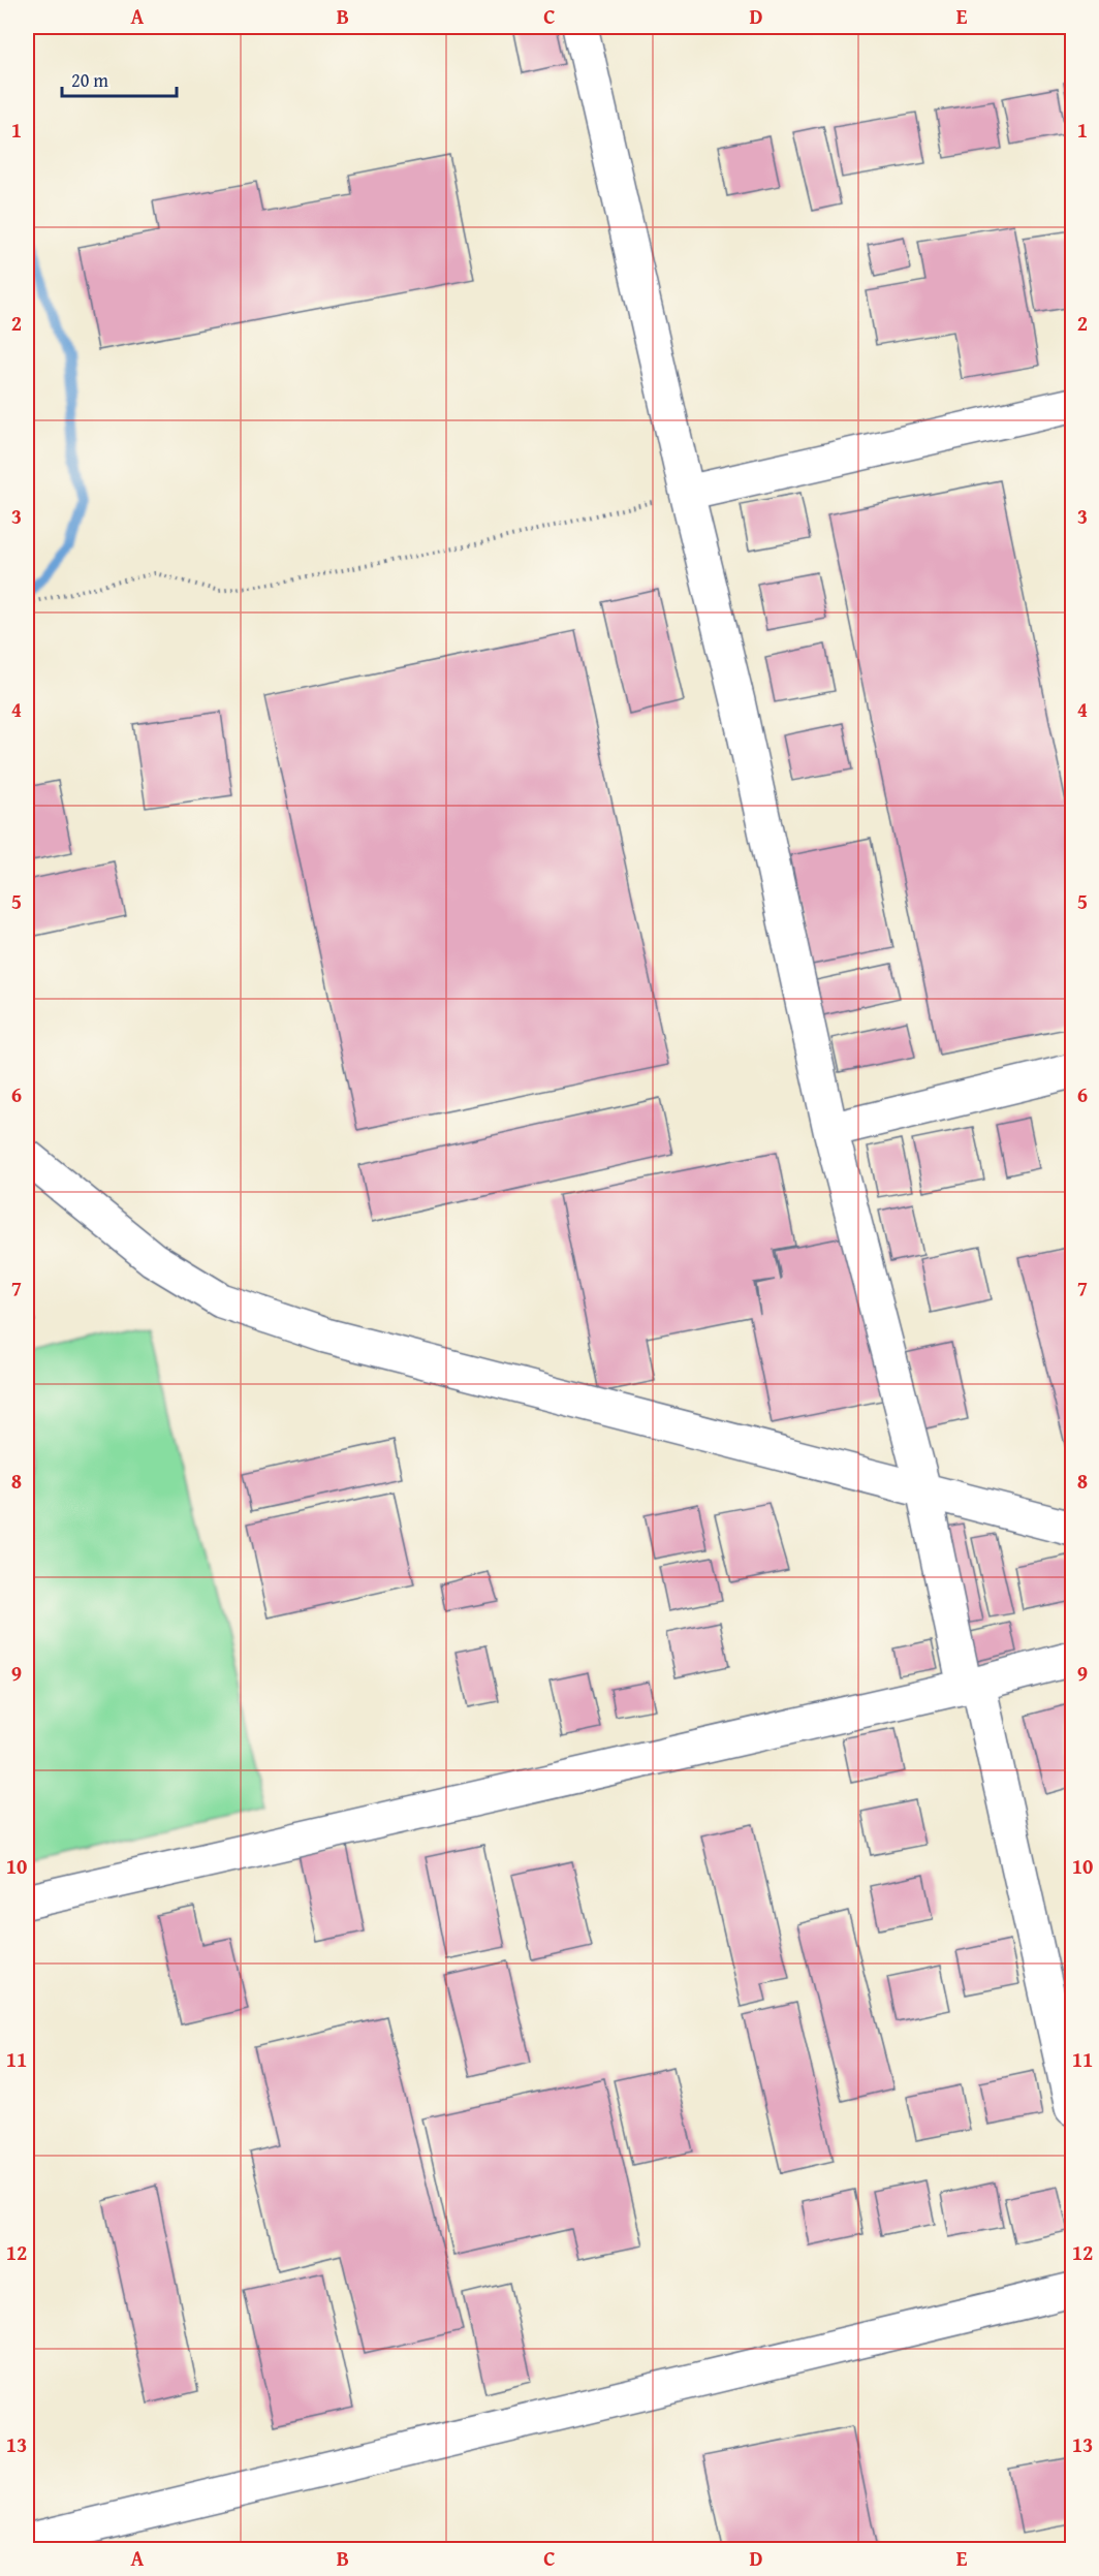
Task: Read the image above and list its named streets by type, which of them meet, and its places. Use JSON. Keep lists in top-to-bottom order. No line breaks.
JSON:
{"scale_bar":"20 m","grid":{"columns":["A","B","C","D","E"],"rows":["1","2","3","4","5","6","7","8","9","10","11","12","13"]}}
